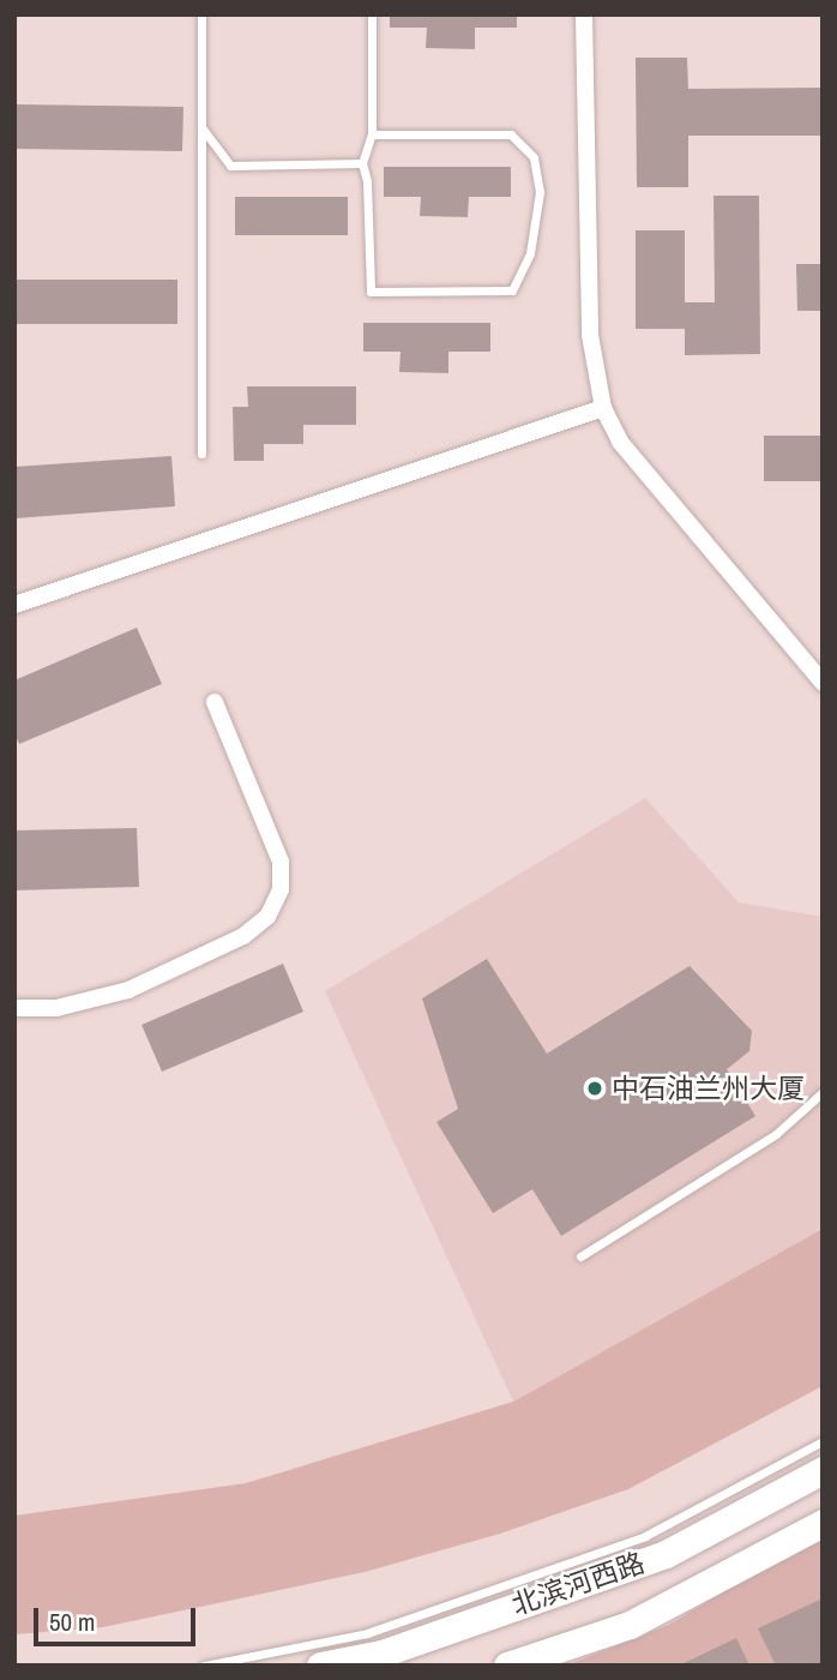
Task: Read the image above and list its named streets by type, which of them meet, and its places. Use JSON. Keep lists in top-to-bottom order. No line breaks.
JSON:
{"streets":{"main road":["北滨河西路"]},"places":["中石油兰州大厦"],"scale_bar":"50 m"}
